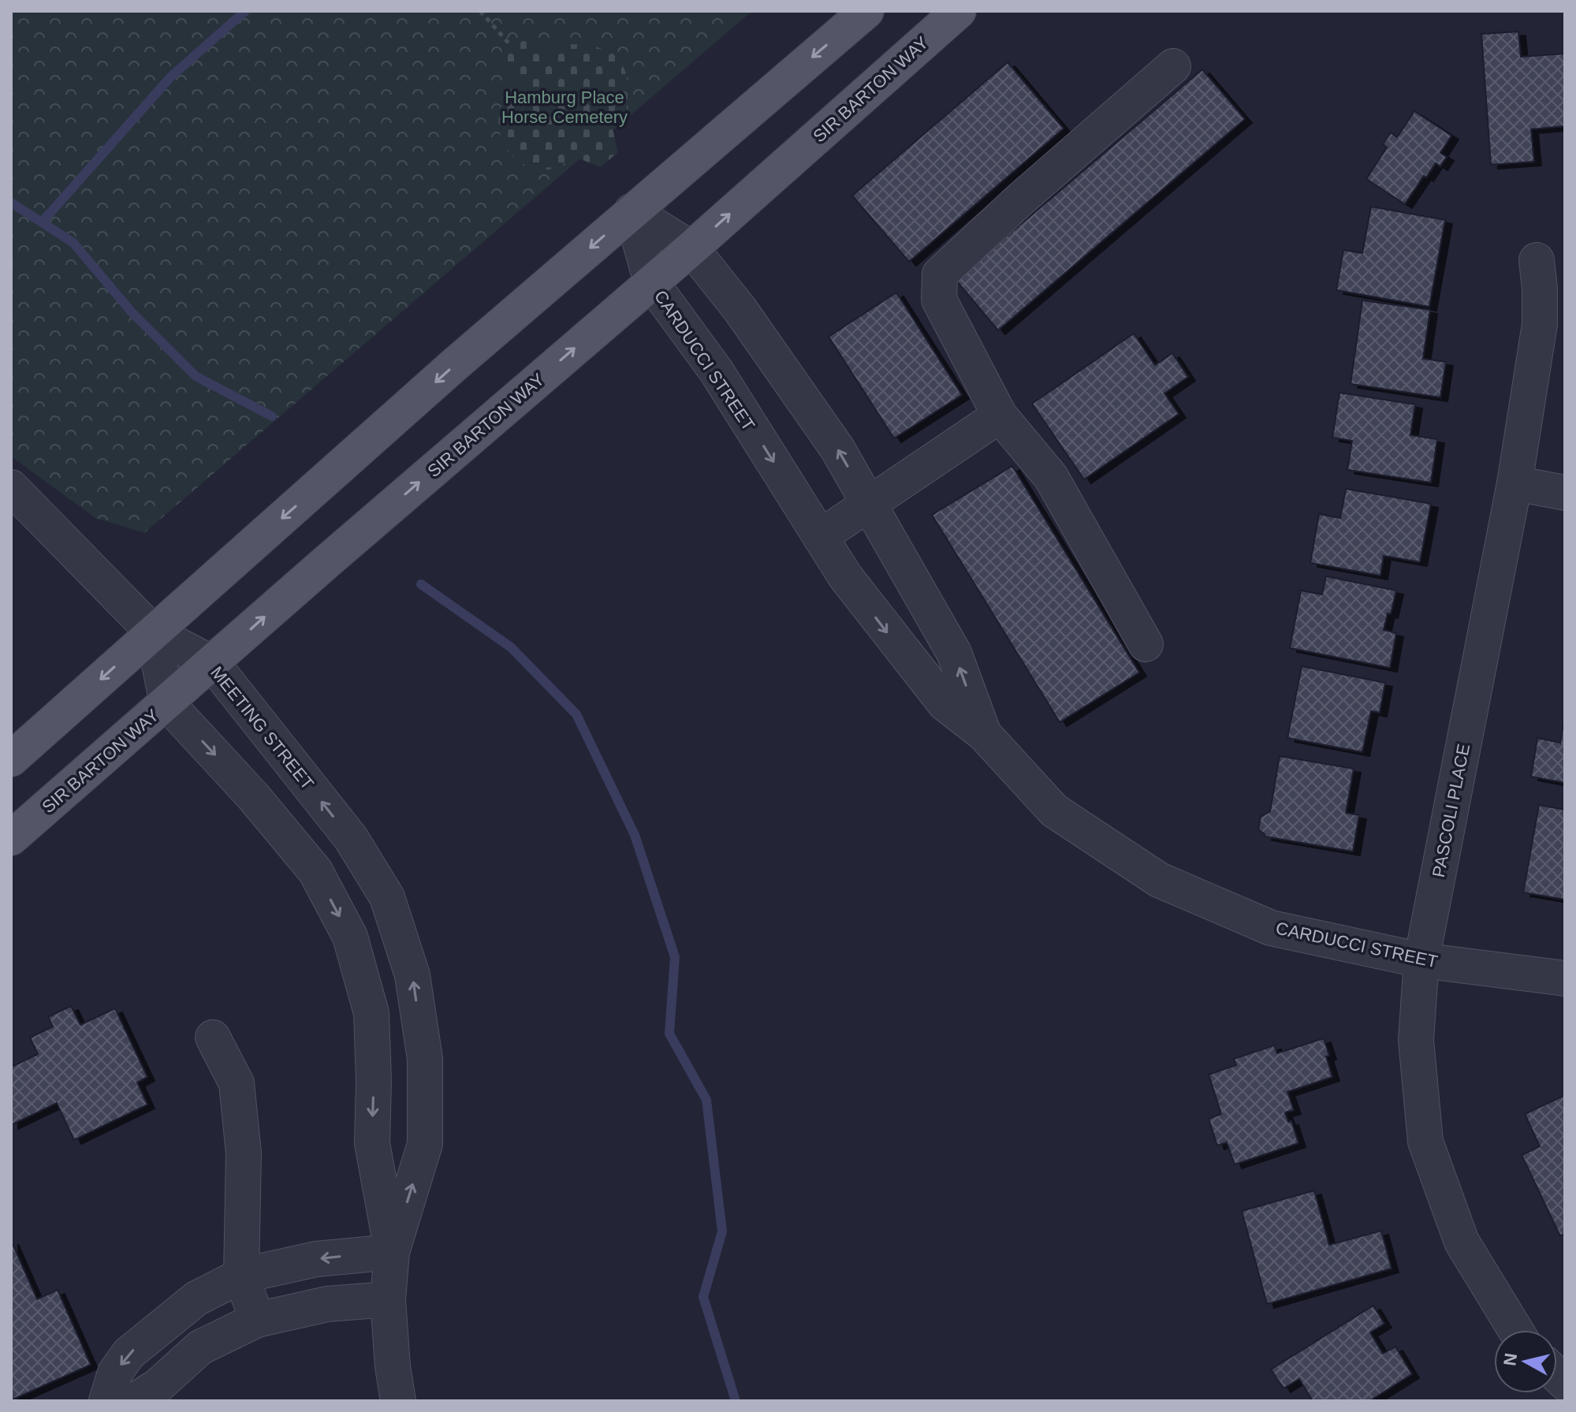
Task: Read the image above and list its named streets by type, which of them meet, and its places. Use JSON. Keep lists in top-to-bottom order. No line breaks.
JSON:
{"streets":{"main road":["SIR BARTON WAY"],"street":["CARDUCCI STREET","MEETING STREET","PASCOLI PLACE"]},"crossings":[["SIR BARTON WAY","CARDUCCI STREET"],["SIR BARTON WAY","MEETING STREET"],["CARDUCCI STREET","PASCOLI PLACE"]],"parks":["Hamburg Place Horse Cemetery"],"north":"left"}
